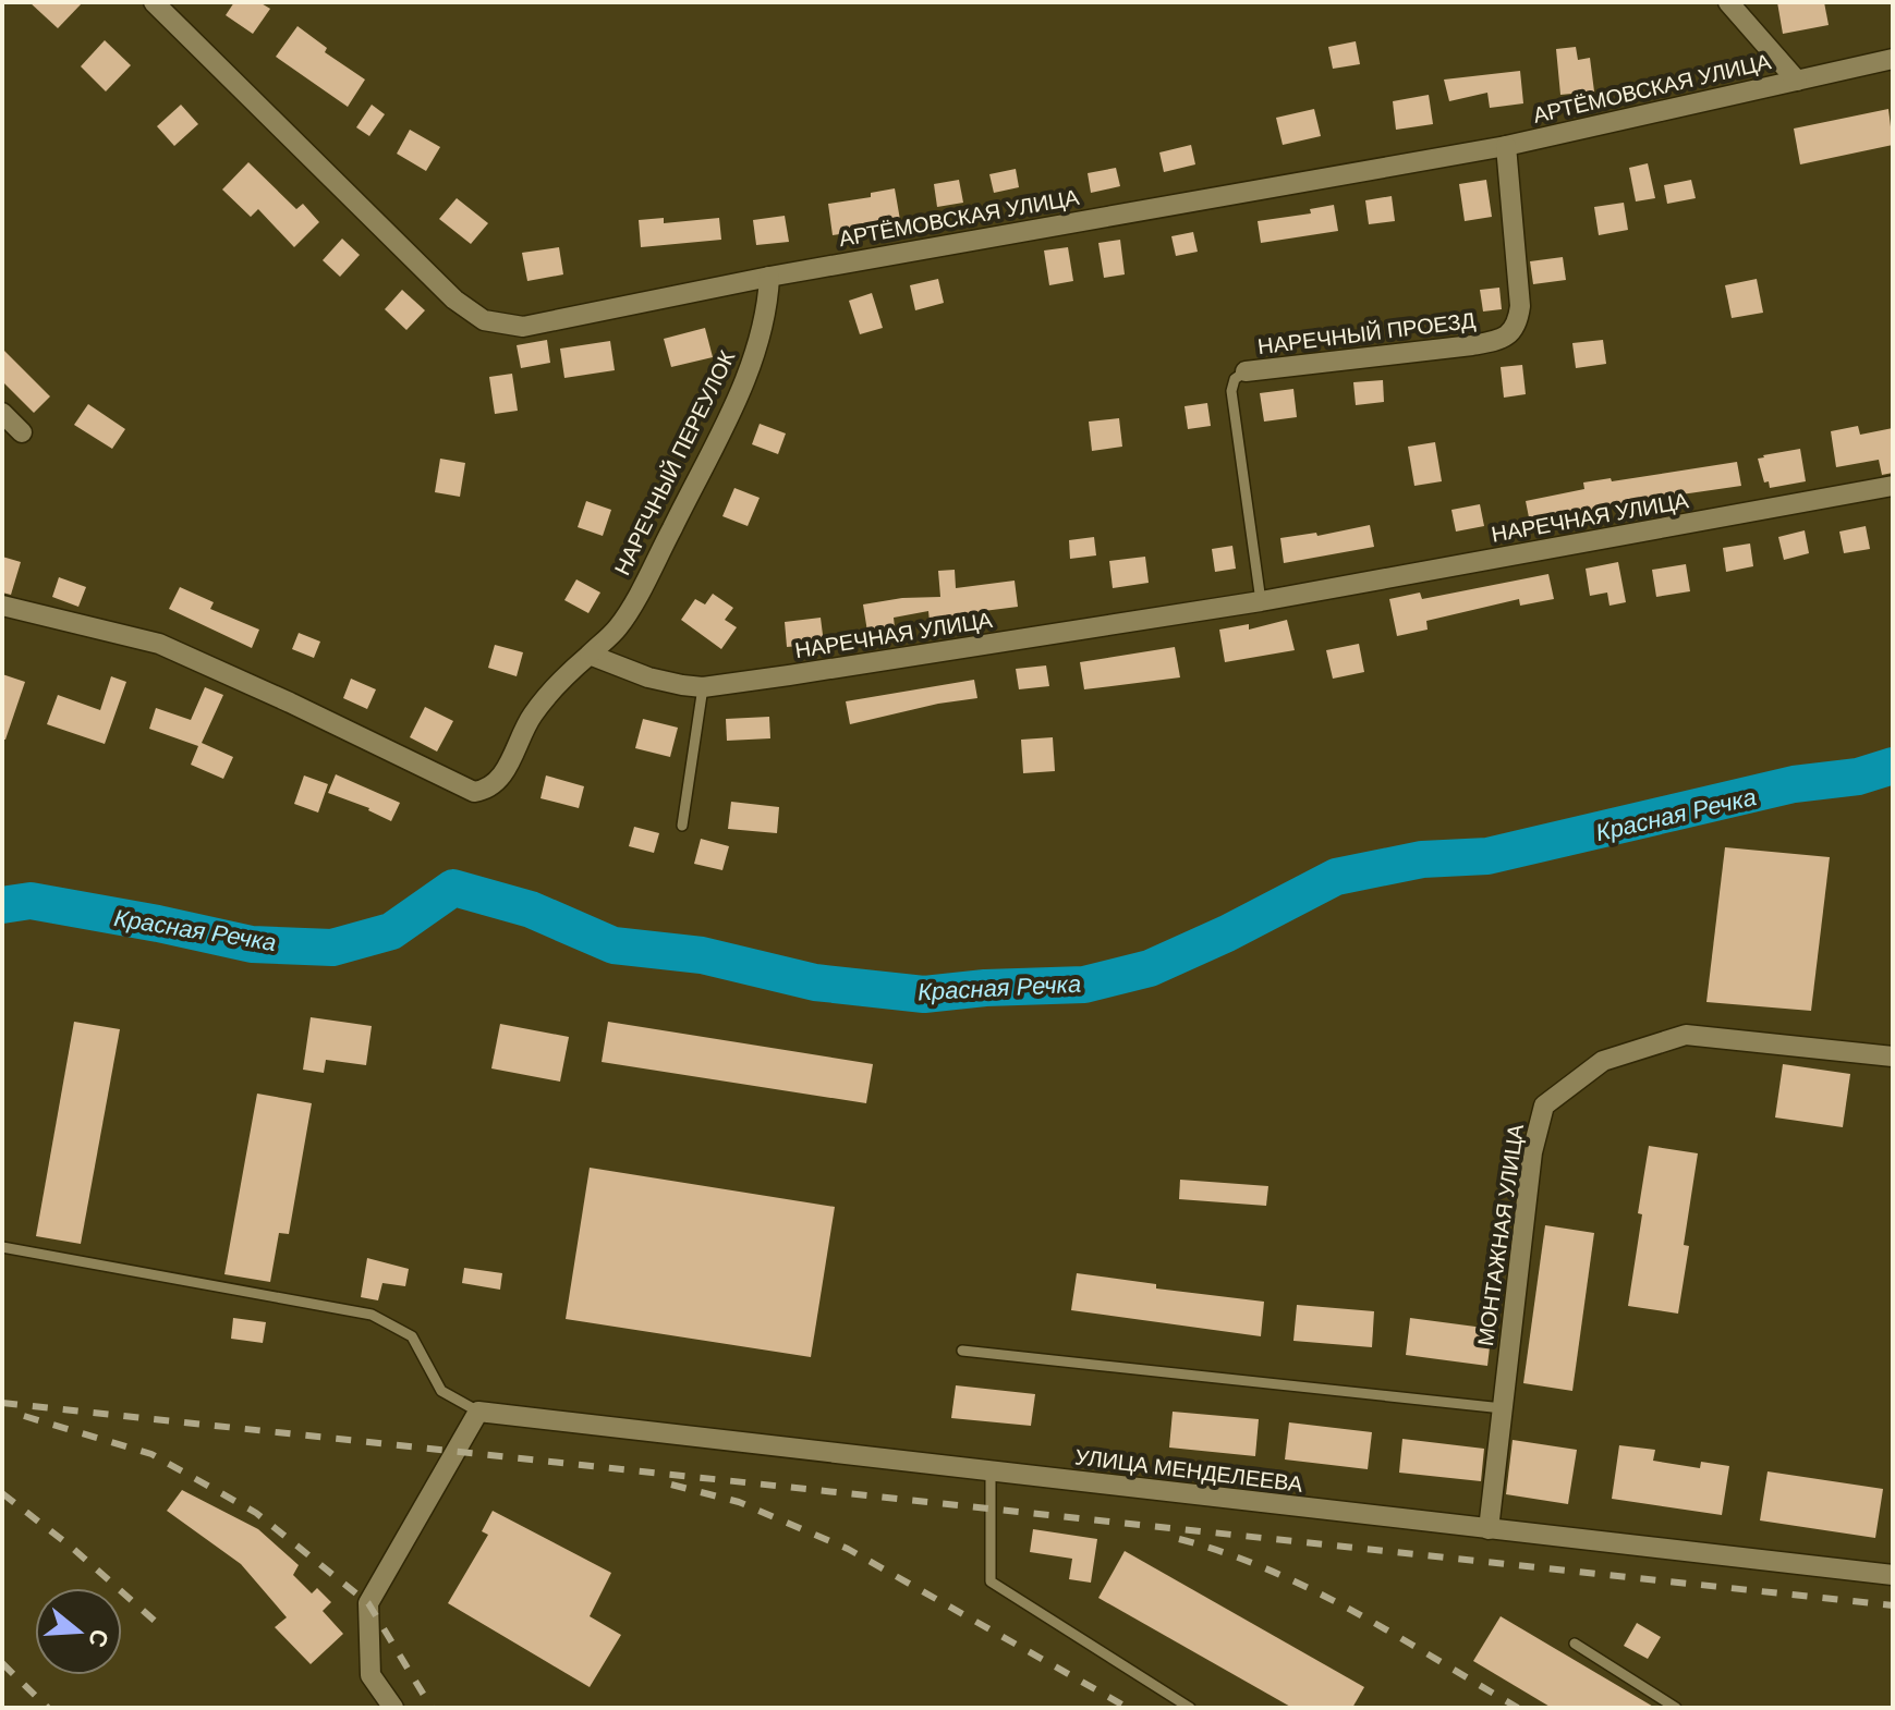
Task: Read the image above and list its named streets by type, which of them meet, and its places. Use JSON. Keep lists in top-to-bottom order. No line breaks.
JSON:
{"streets":{"street":["АРТЁМОВСКАЯ УЛИЦА","НАРЕЧНЫЙ ПРОЕЗД","НАРЕЧНЫЙ ПЕРЕУЛОК","НАРЕЧНАЯ УЛИЦА","МОНТАЖНАЯ УЛИЦА","УЛИЦА МЕНДЕЛЕЕВА"]},"crossings":[["АРТЁМОВСКАЯ УЛИЦА","НАРЕЧНЫЙ ПРОЕЗД"],["АРТЁМОВСКАЯ УЛИЦА","НАРЕЧНЫЙ ПЕРЕУЛОК"],["НАРЕЧНЫЙ ПЕРЕУЛОК","НАРЕЧНАЯ УЛИЦА"],["МОНТАЖНАЯ УЛИЦА","УЛИЦА МЕНДЕЛЕЕВА"]],"water":["Красная Речка"],"north":"right"}
